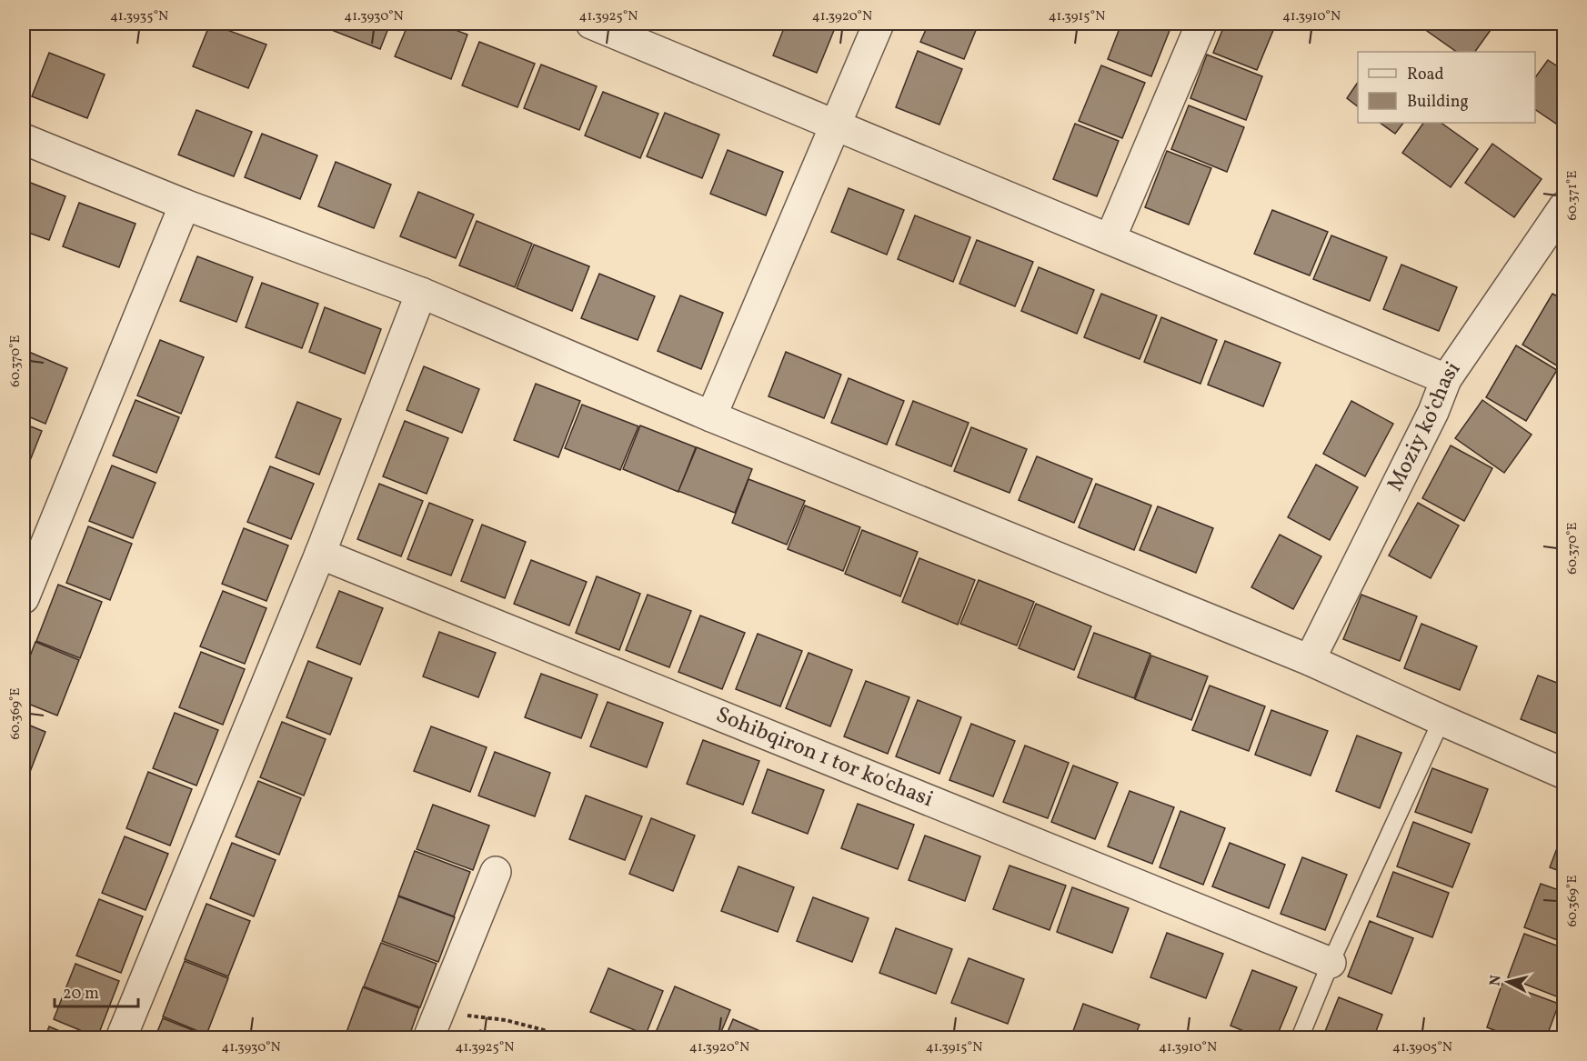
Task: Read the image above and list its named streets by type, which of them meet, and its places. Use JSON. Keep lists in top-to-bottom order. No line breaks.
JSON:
{"streets":{"street":["Moziy ko‘chasi","Sohibqiron 1 tor ko'chasi"]},"legend":["Road","Building"],"scale_bar":"20 m","north":"left","coordinates":["41.3935°N","41.3930°N","41.3925°N","41.3920°N","41.3915°N","41.3910°N","60.371°E","60.370°E","60.369°E","41.3905°N"]}
